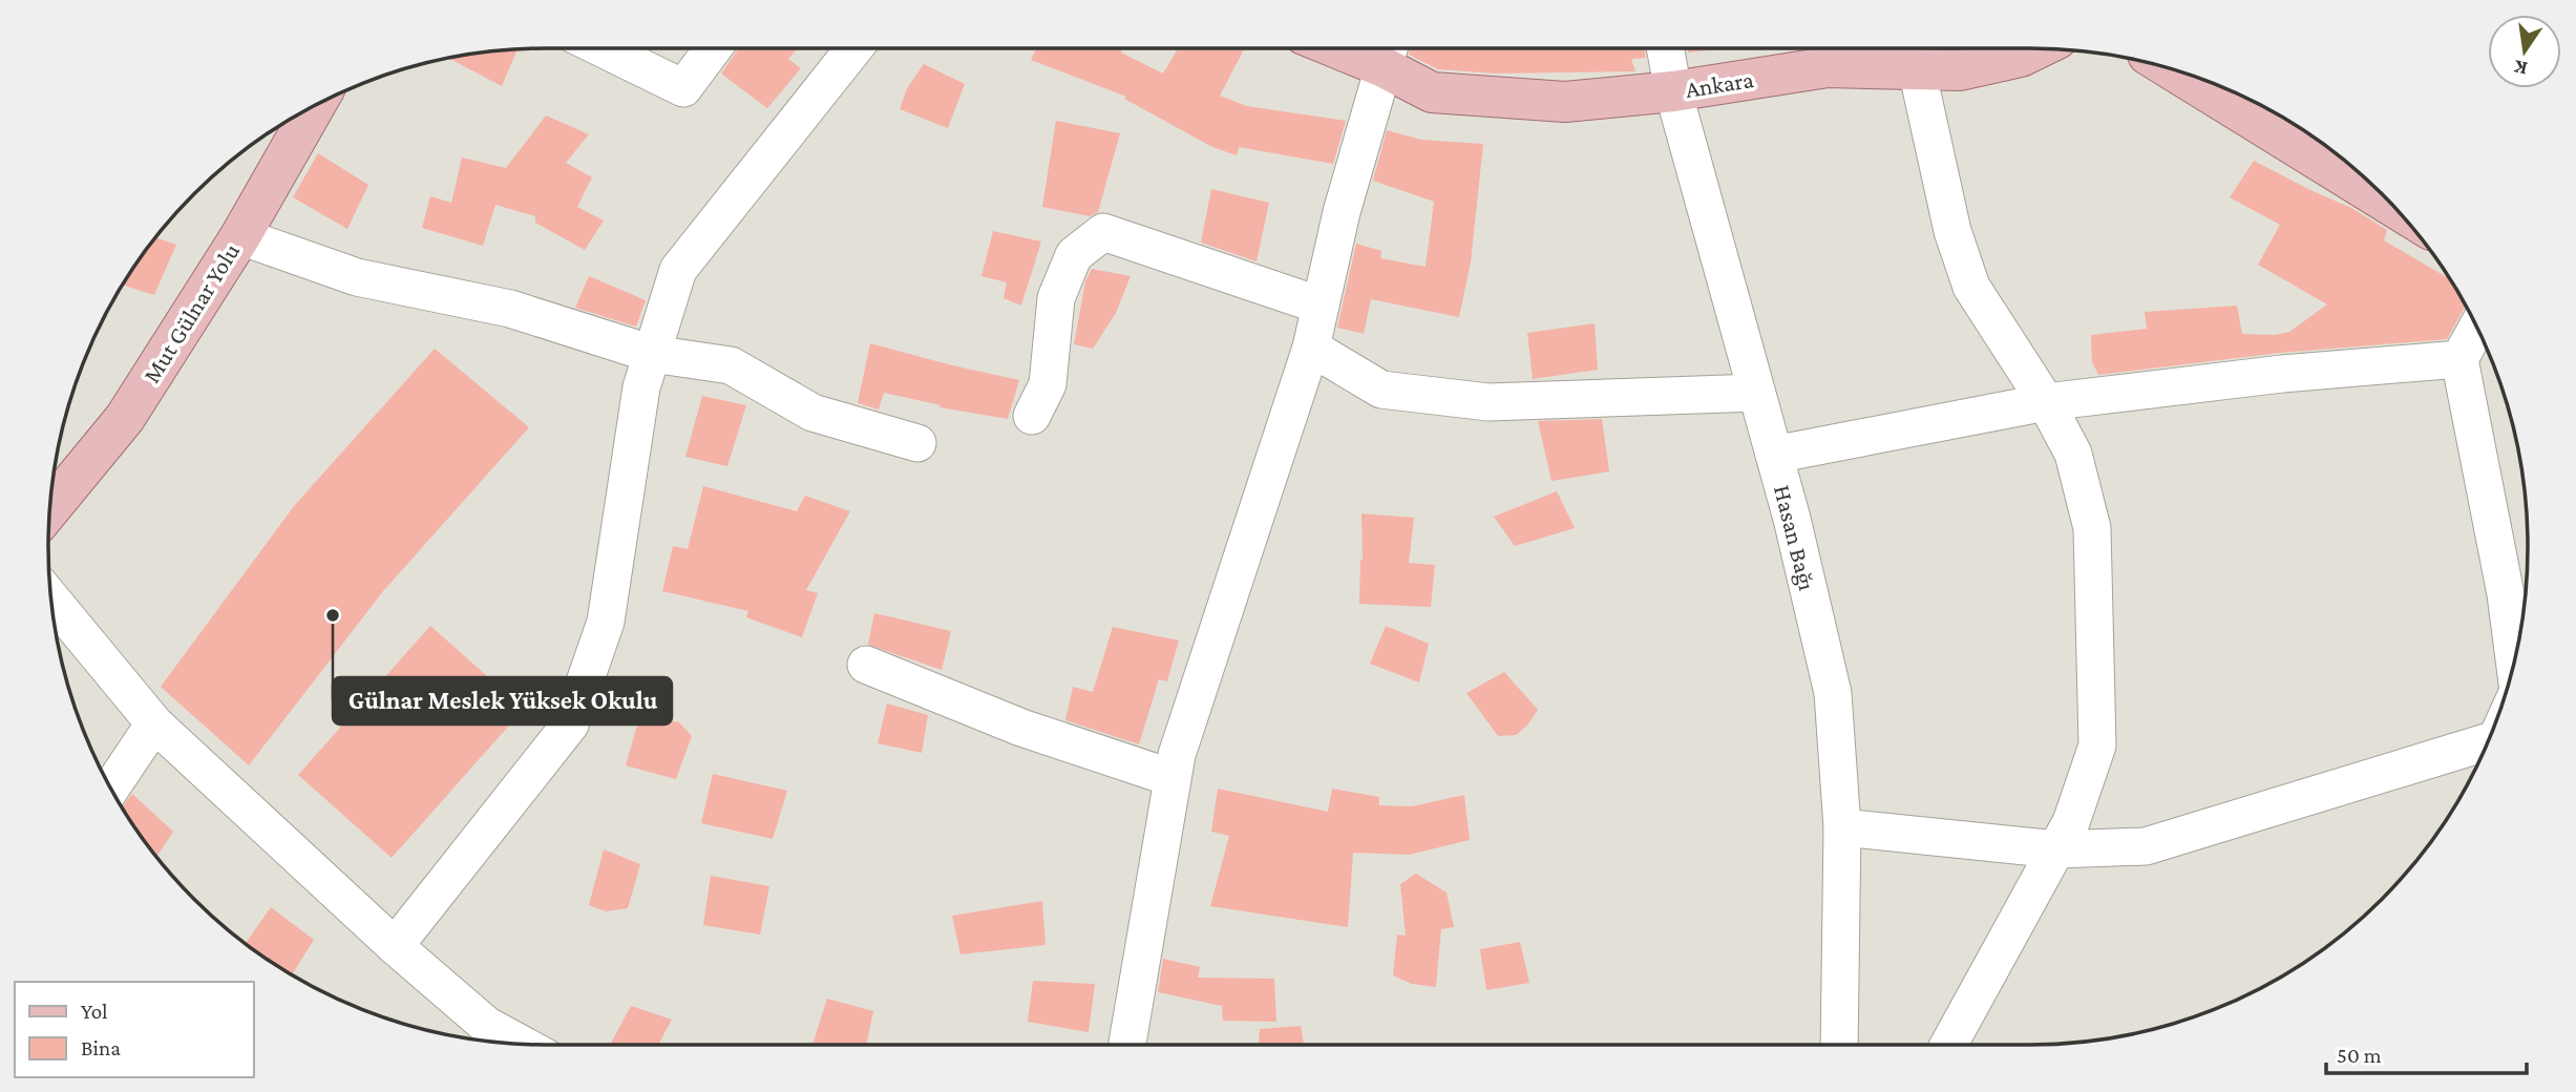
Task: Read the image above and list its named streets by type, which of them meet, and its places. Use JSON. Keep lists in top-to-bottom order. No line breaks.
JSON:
{"streets":{"main road":["Ankara","Mut Gülnar Yolu"],"street":["Hasan Bağı"]},"crossings":[["Ankara","Hasan Bağı"]],"places":["Gülnar Meslek Yüksek Okulu"],"legend":["Yol","Bina"],"scale_bar":"50 m","north":"bottom"}
